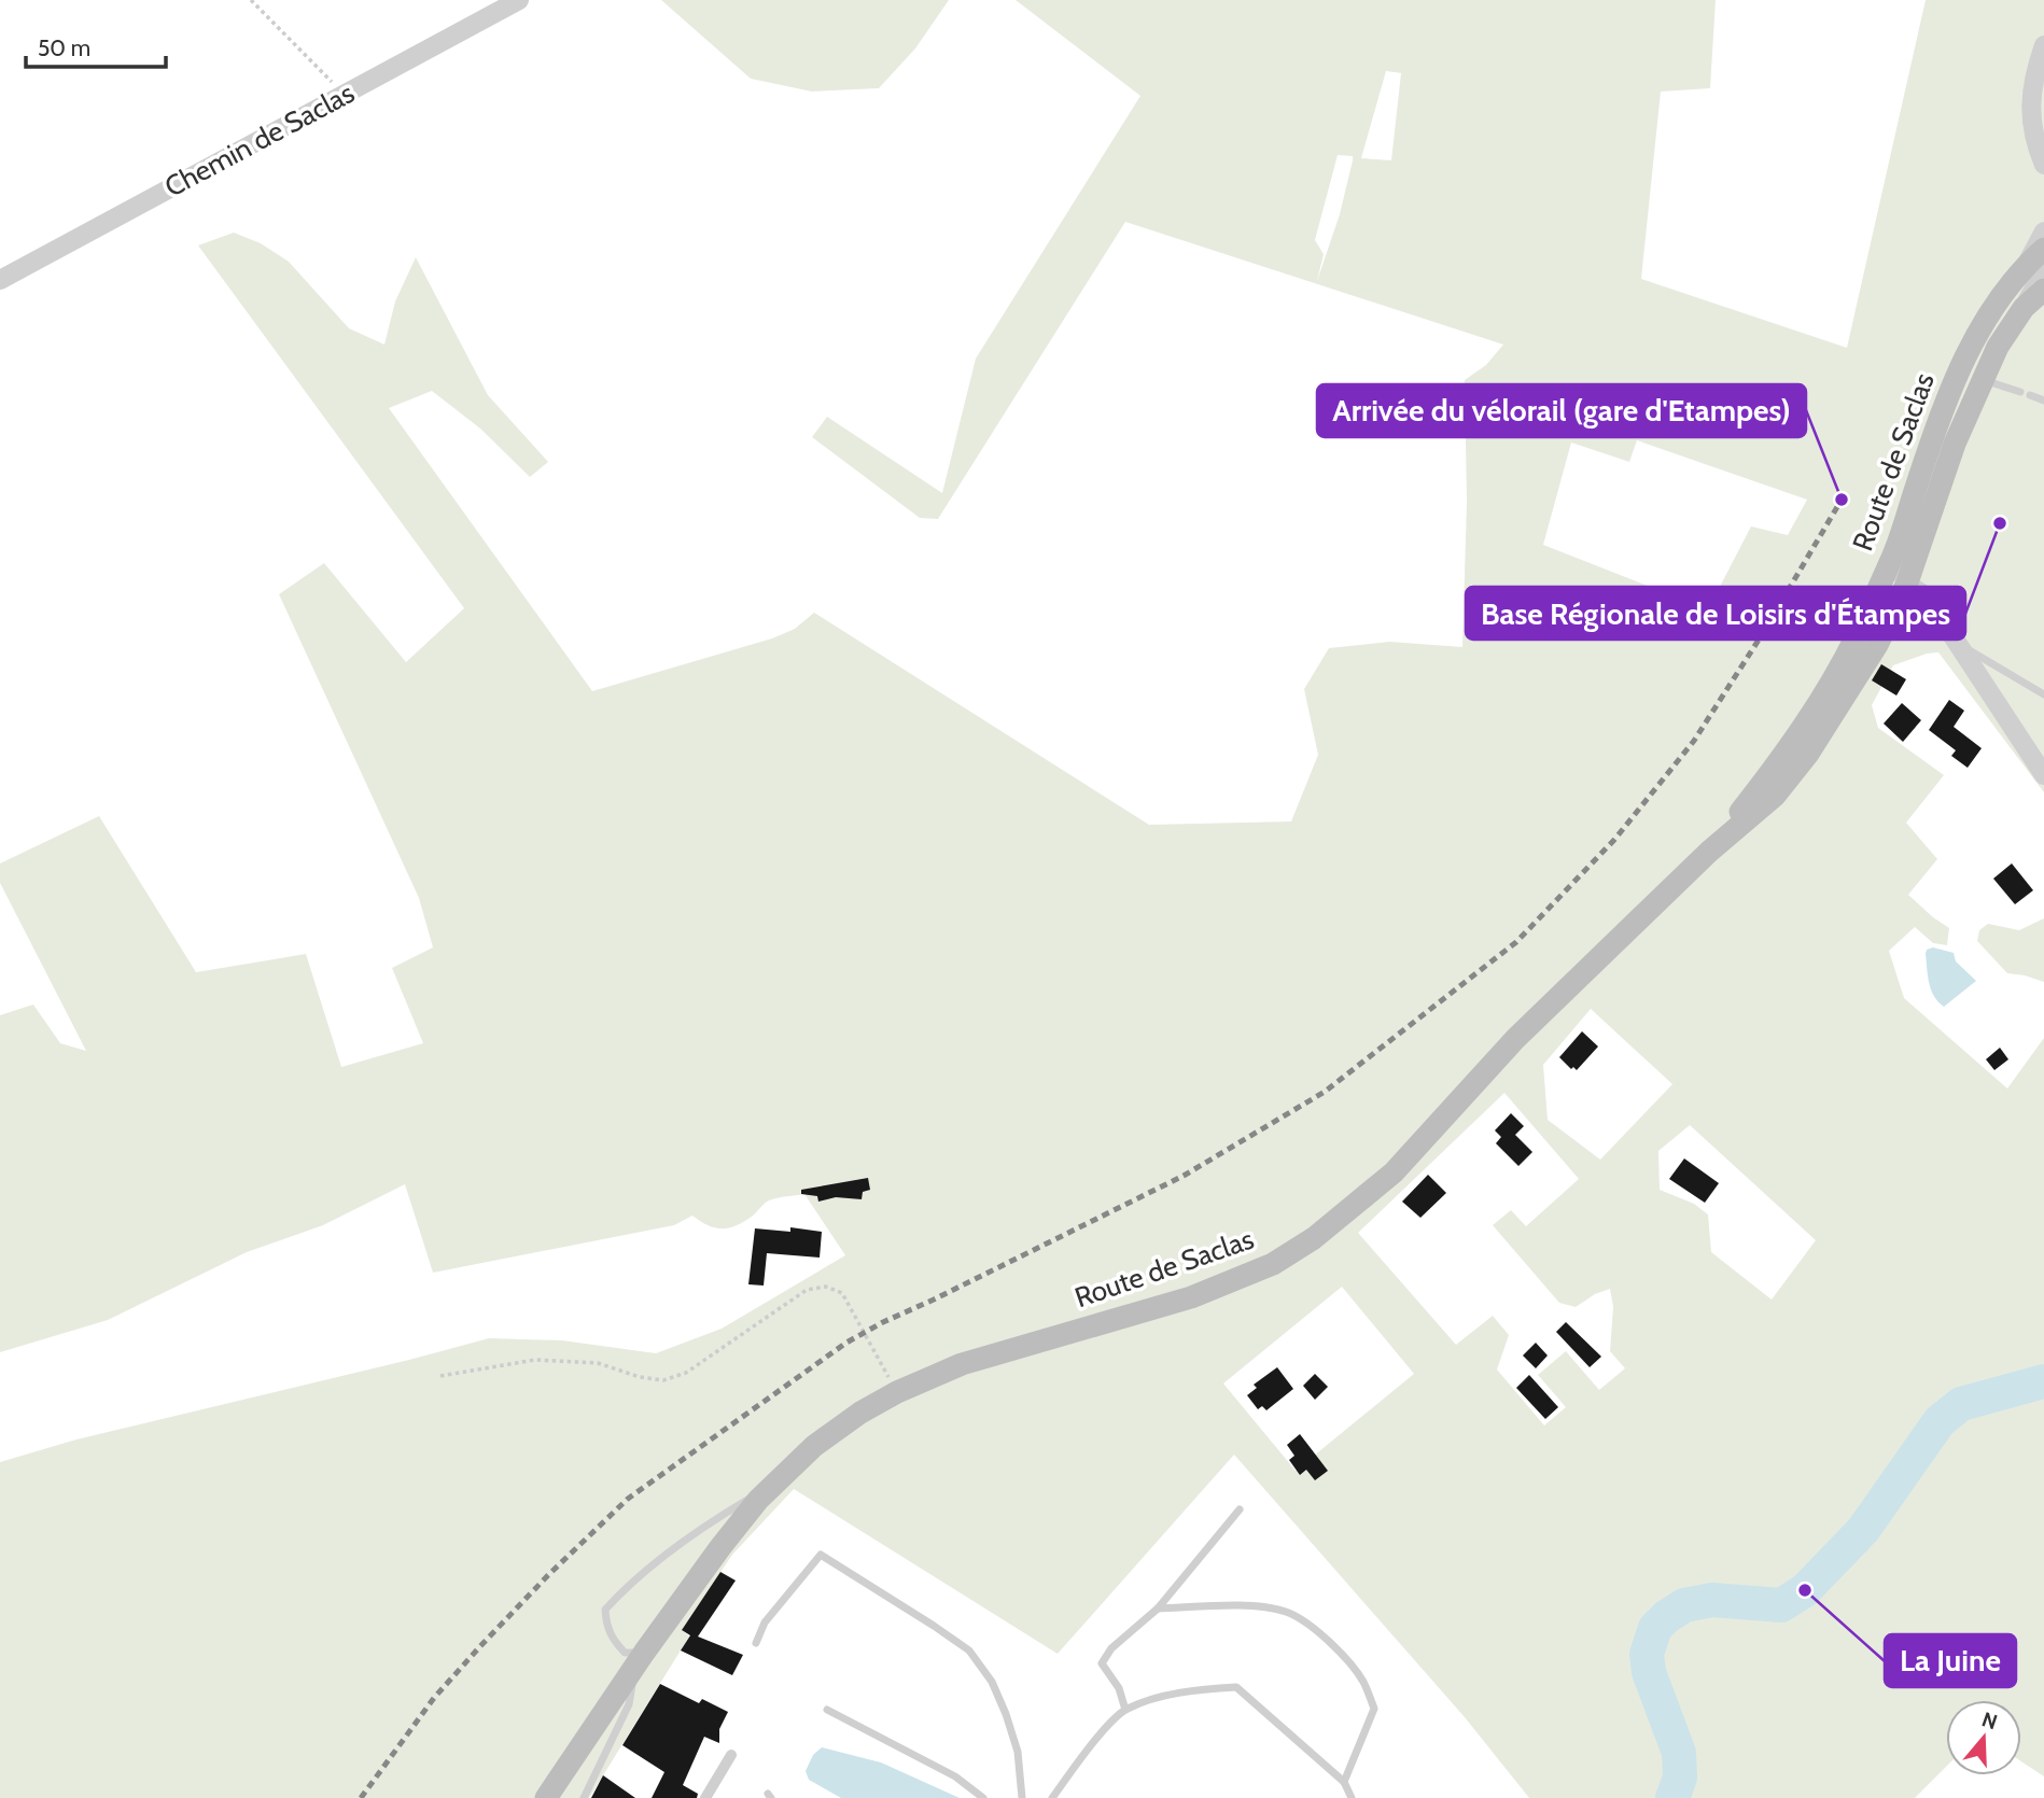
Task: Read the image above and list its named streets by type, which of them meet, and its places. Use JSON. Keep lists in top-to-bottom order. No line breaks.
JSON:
{"streets":{"main road":["Route de Saclas"],"street":["Chemin de Saclas"]},"places":["Arrivée du vélorail (gare d'Etampes)","Base Régionale de Loisirs d'Étampes","La Juine"],"scale_bar":"50 m","north":"top"}
